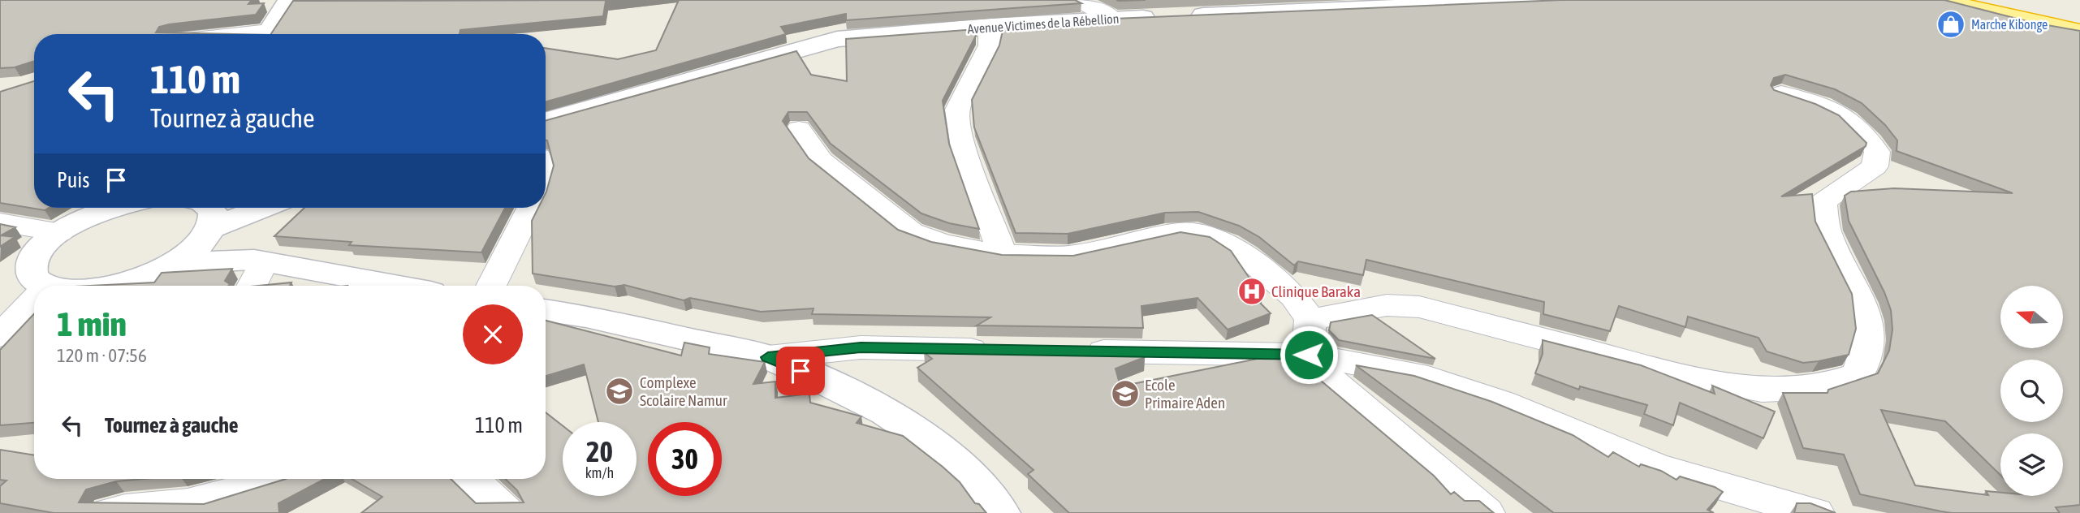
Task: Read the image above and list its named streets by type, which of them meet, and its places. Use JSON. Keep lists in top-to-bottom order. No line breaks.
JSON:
{"streets":{"street":["Avenue Victimes de la Rébellion"]},"places":{"shop":["Marche Kibonge"],"hospital":["Clinique Baraka"],"school or university":["Complexe Scolaire Namur","Ecole Primaire Aden"]},"north":"left","page":{"turn":["110 m","Tournez à gauche"],"then":"Puis","heading":["1 min","120 m · 07:56"],"list":[{"name":"Tournez à gauche","value":"110 m"}],"speed":"20 km/h","limit":"30"}}
